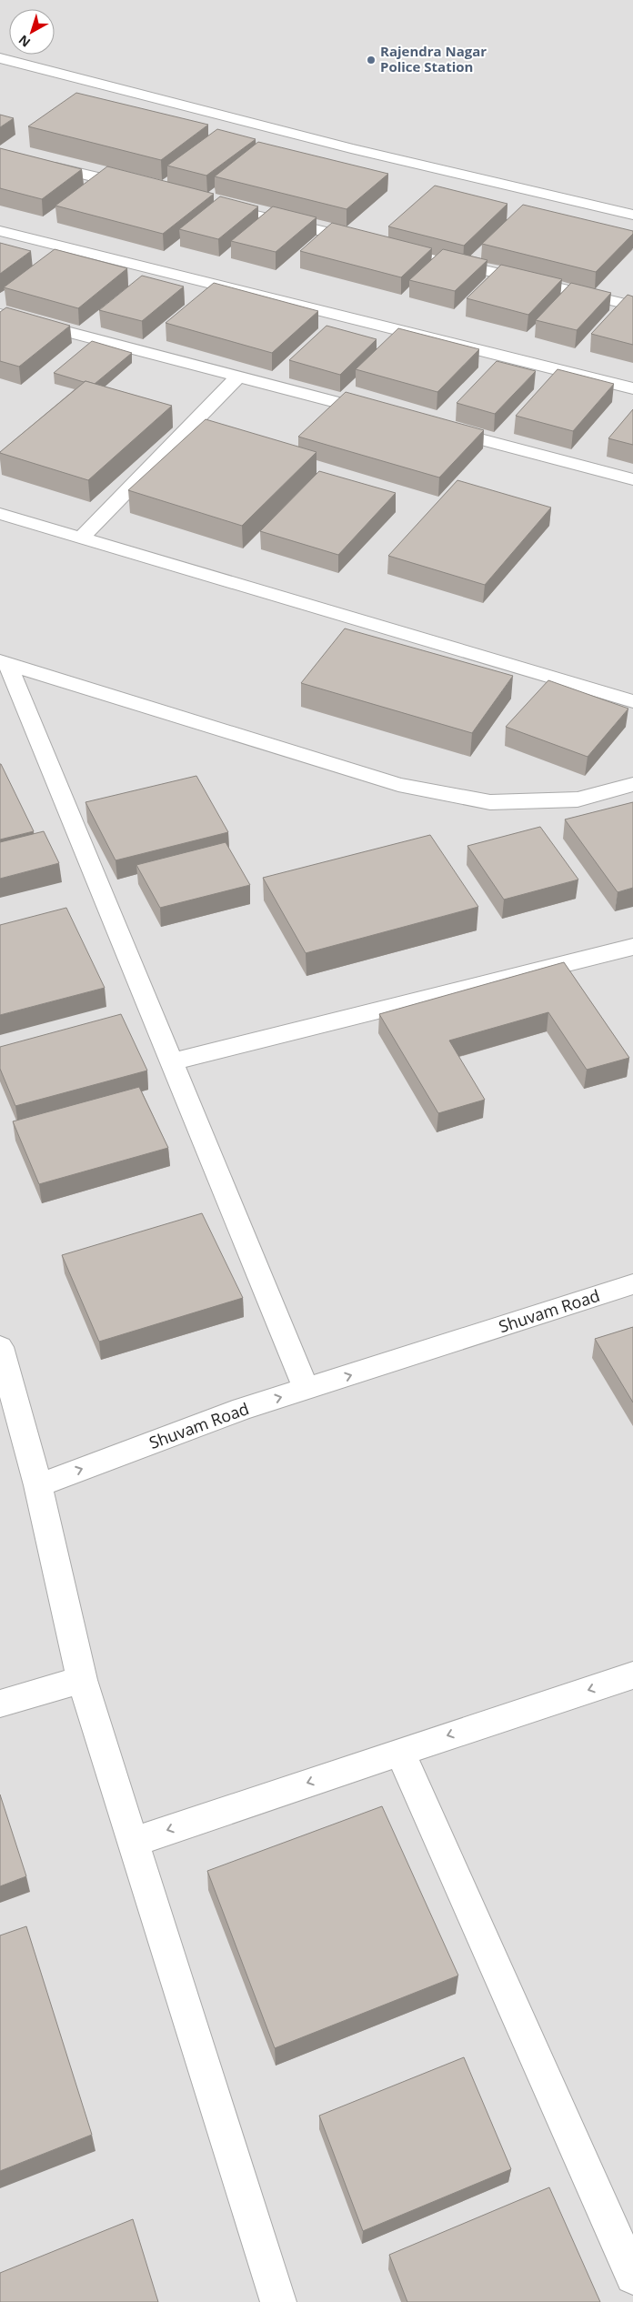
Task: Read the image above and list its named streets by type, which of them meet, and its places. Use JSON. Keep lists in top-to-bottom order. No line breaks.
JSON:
{"streets":{"street":["Shuvam Road"]},"one_way":["Shuvam Road"],"places":["Rajendra Nagar Police Station"],"north":"bottom left"}
